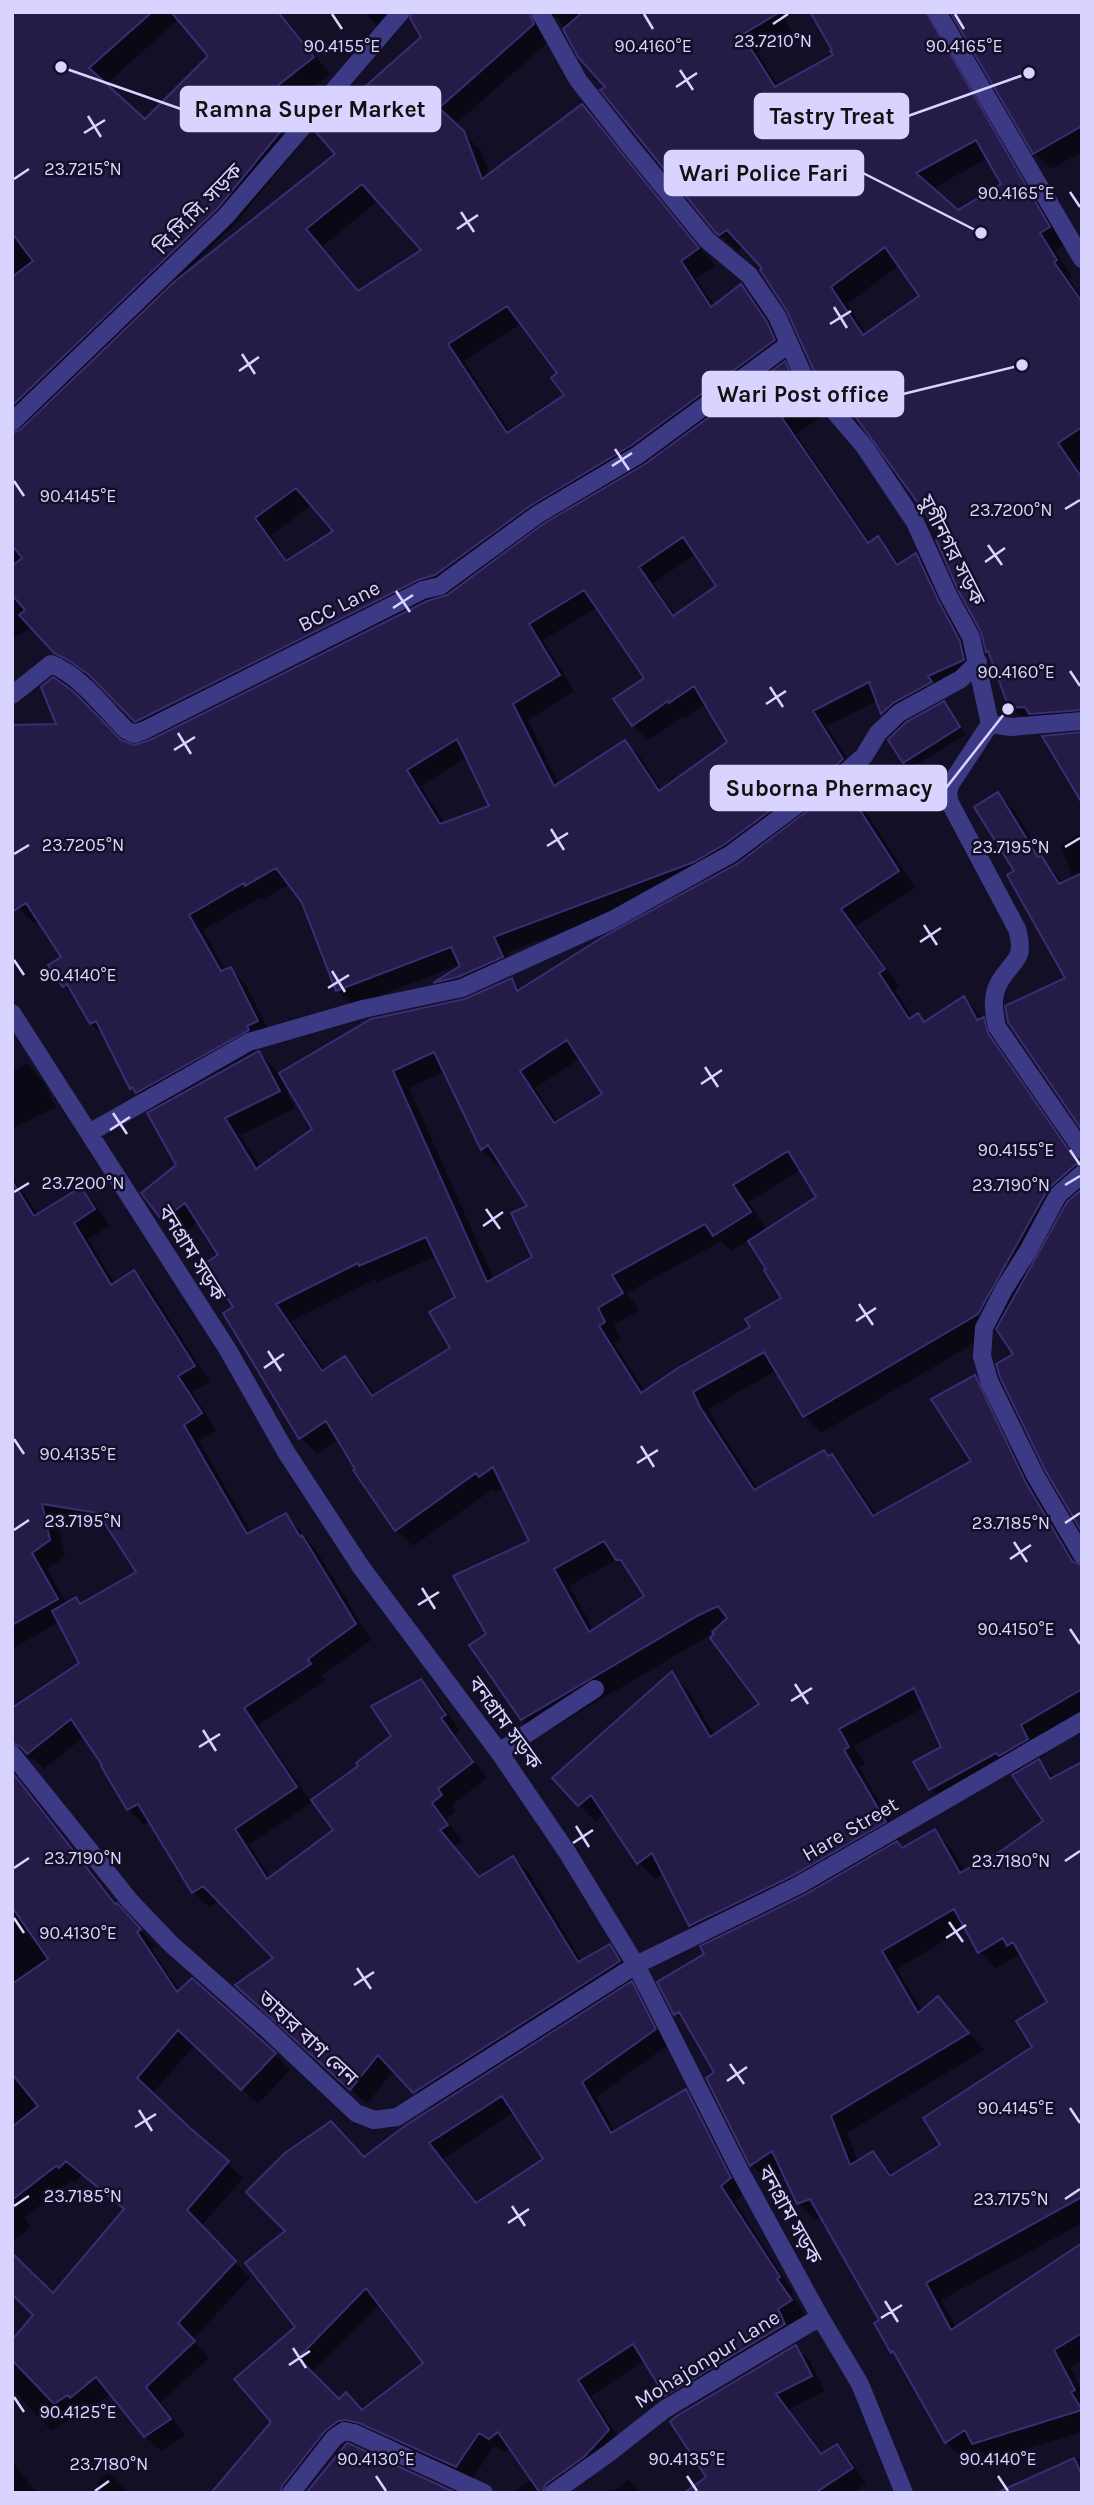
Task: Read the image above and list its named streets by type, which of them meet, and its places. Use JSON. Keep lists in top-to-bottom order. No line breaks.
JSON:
{"streets":{"street":["বি.সি.সি. সড়ক","যুগীনগর সড়ক","BCC Lane","বনগ্রাম সড়ক","Hare Street","তাহার বাগ লেন","Mohajonpur Lane"]},"crossings":[["যুগীনগর সড়ক","BCC Lane"],["বনগ্রাম সড়ক","Hare Street"],["বনগ্রাম সড়ক","তাহার বাগ লেন"],["বনগ্রাম সড়ক","Mohajonpur Lane"],["Hare Street","তাহার বাগ লেন"]],"places":["Ramna Super Market","Tastry Treat","Wari Police Fari","Wari Post office","Suborna Phermacy"],"coordinates":["23.7210°N","90.4155°E","90.4160°E","90.4165°E","23.7215°N","90.4145°E","23.7200°N","23.7205°N","23.7195°N","90.4140°E","23.7190°N","90.4135°E","23.7185°N","90.4150°E","23.7180°N","90.4130°E","23.7175°N","90.4125°E"]}
